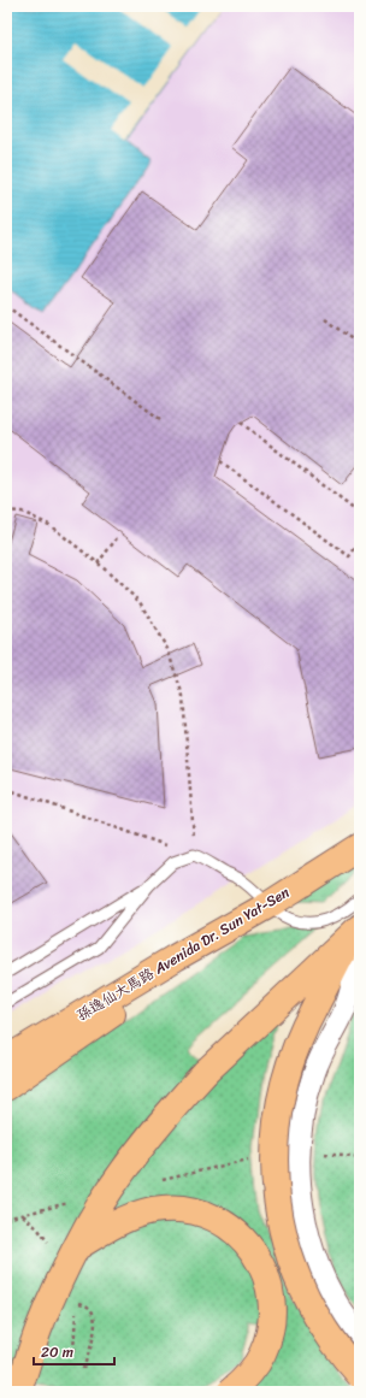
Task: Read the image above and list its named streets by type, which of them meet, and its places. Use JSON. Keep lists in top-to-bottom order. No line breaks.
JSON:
{"streets":{"main road":["孫逸仙大馬路 Avenida Dr. Sun Yat-Sen"]},"scale_bar":"20 m"}
